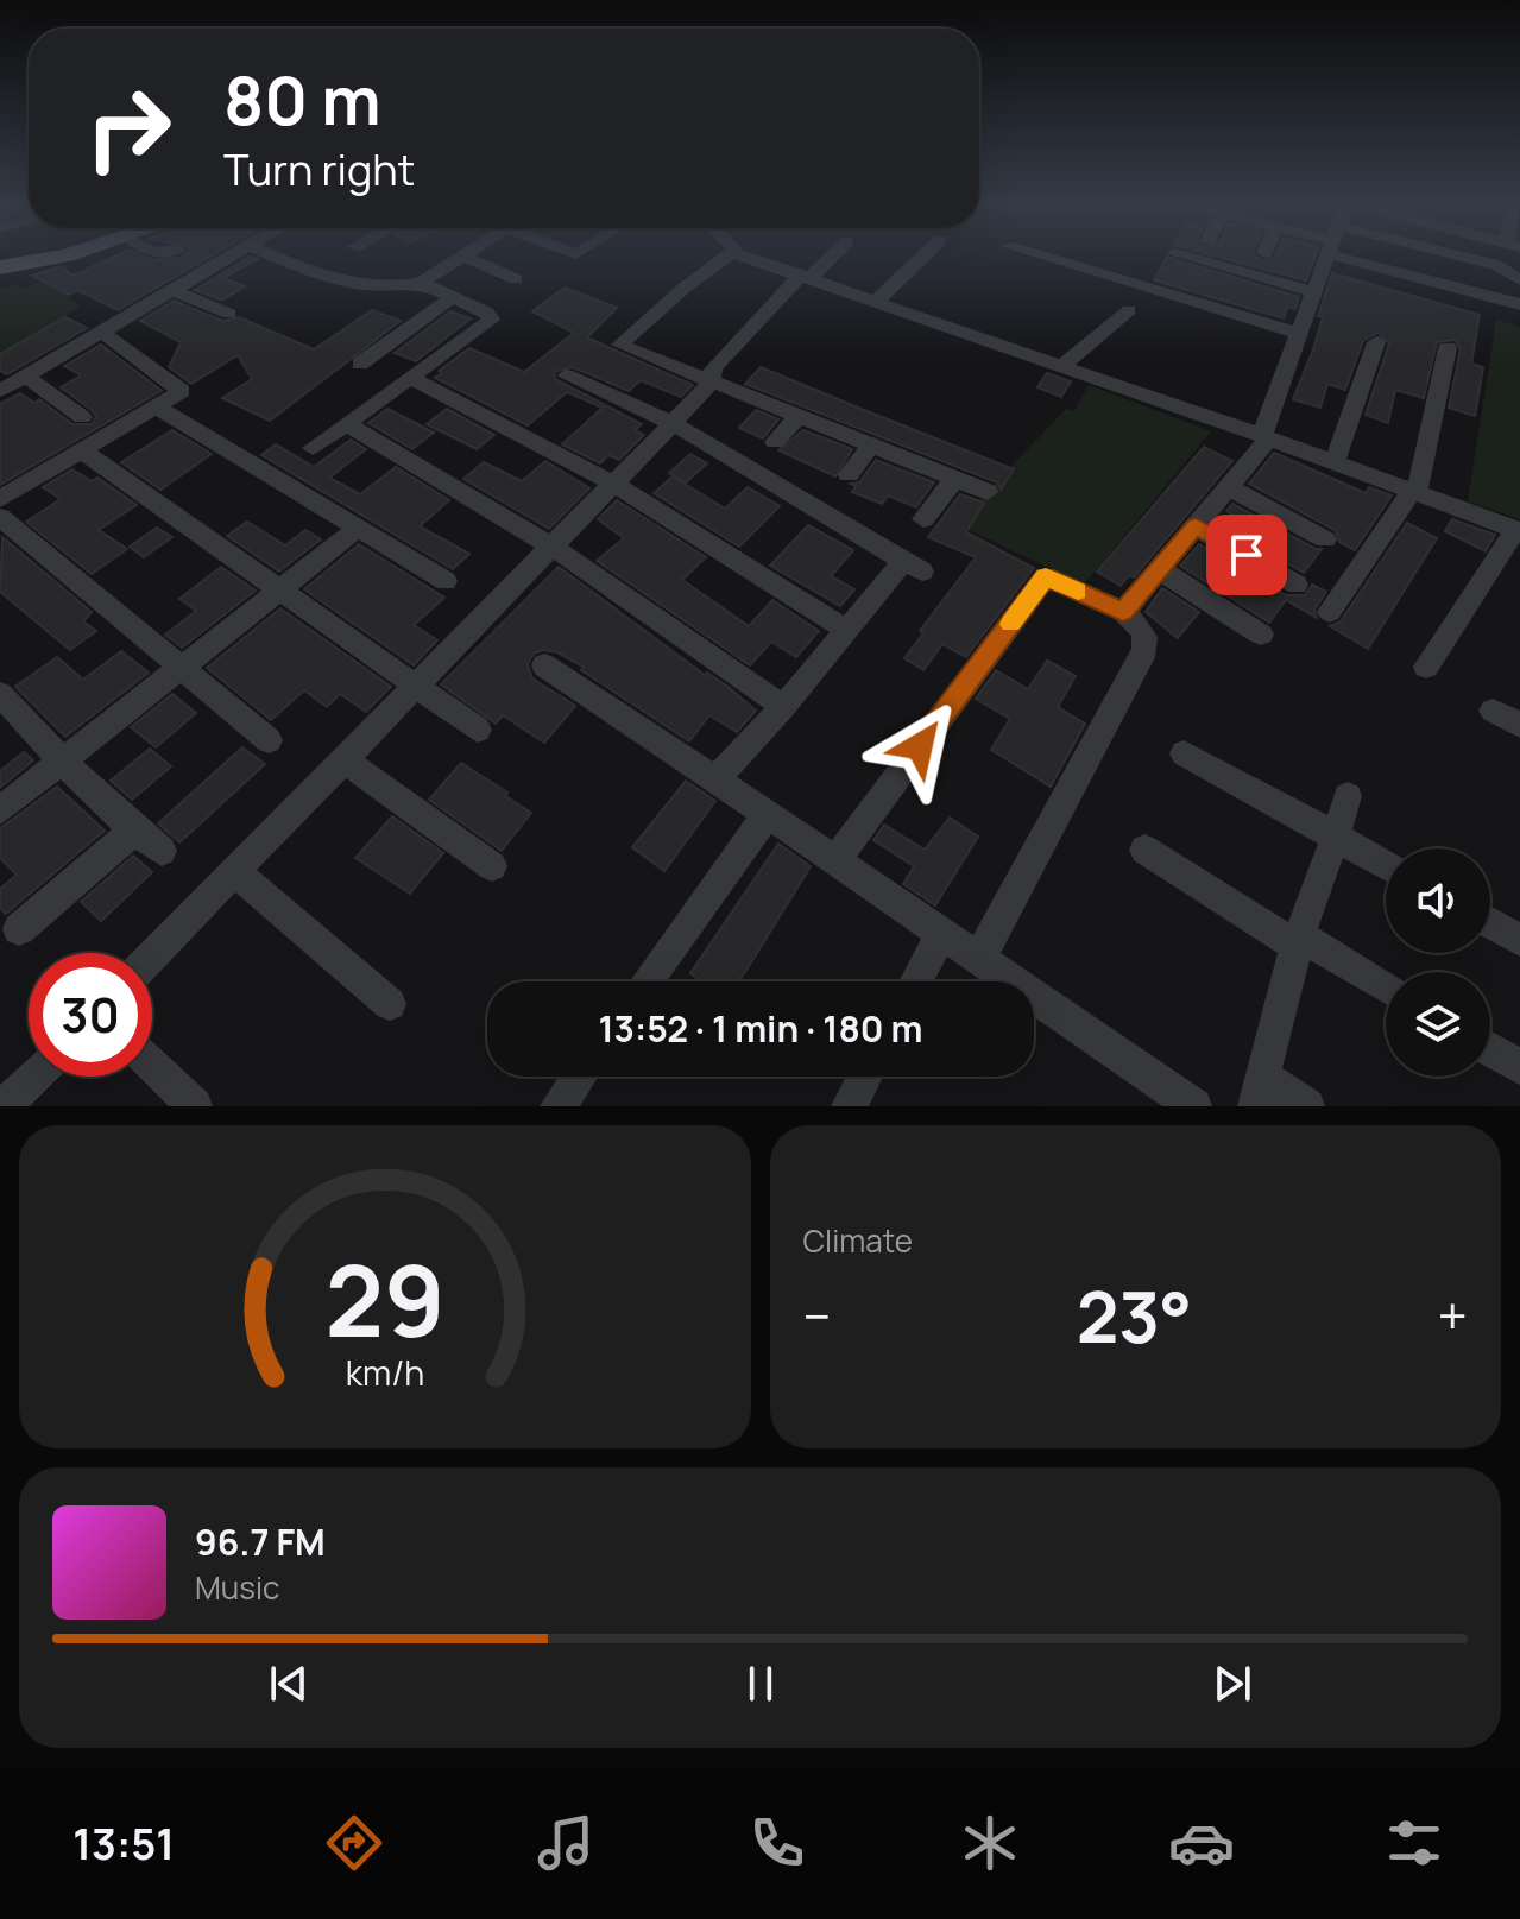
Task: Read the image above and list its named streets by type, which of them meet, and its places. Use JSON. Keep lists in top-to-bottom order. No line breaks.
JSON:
{"page":{"turn":["80 m","Turn right"],"limit":"30","trip":"13:52 · 1 min · 180 m","tile":"Climate","heat":["−","23°","+"],"song":["96.7 FM","Music"],"tabs":"13:51","gauge":["29","km/h"]}}
